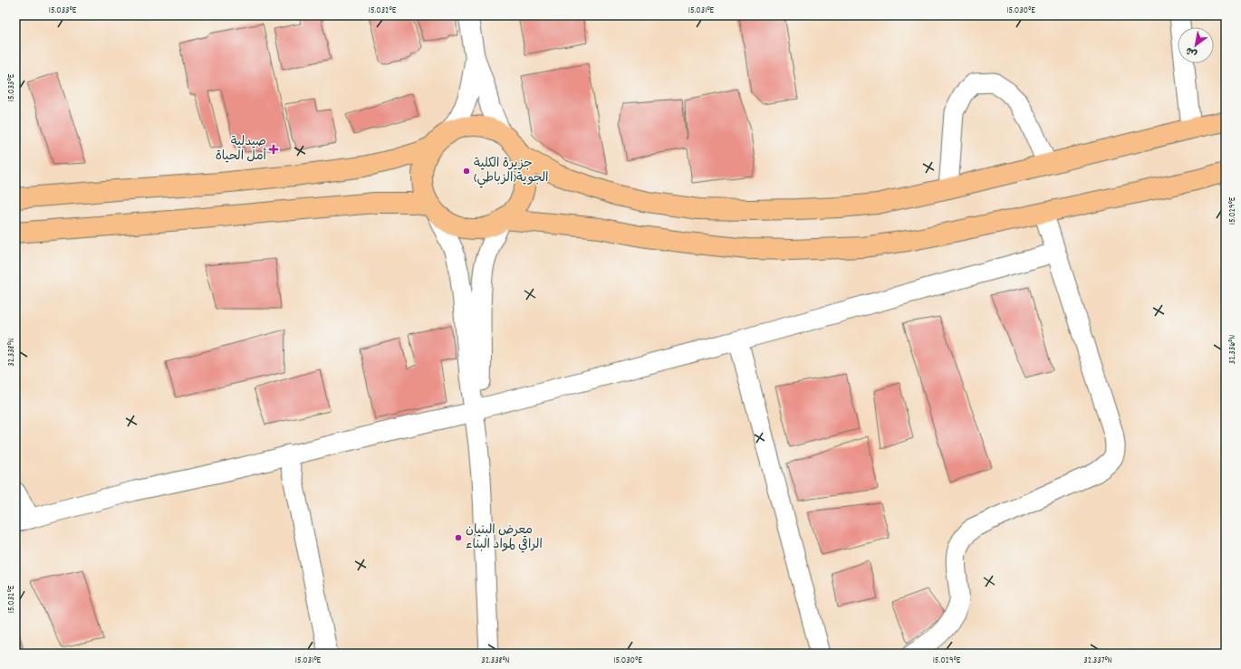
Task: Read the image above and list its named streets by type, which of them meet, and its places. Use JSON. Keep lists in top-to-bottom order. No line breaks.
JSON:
{"places":{"health":["صيدلية أمل الحياة"],"other":["جزيرة الكلية الجوية(الزباطي)","معرض البنيان الراقي لمواد البناء"]},"north":"bottom left","coordinates":["15.033°E","15.032°E","15.031°E","15.030°E","15.029°E","32.336°N","32.338°N","32.337°N"]}
